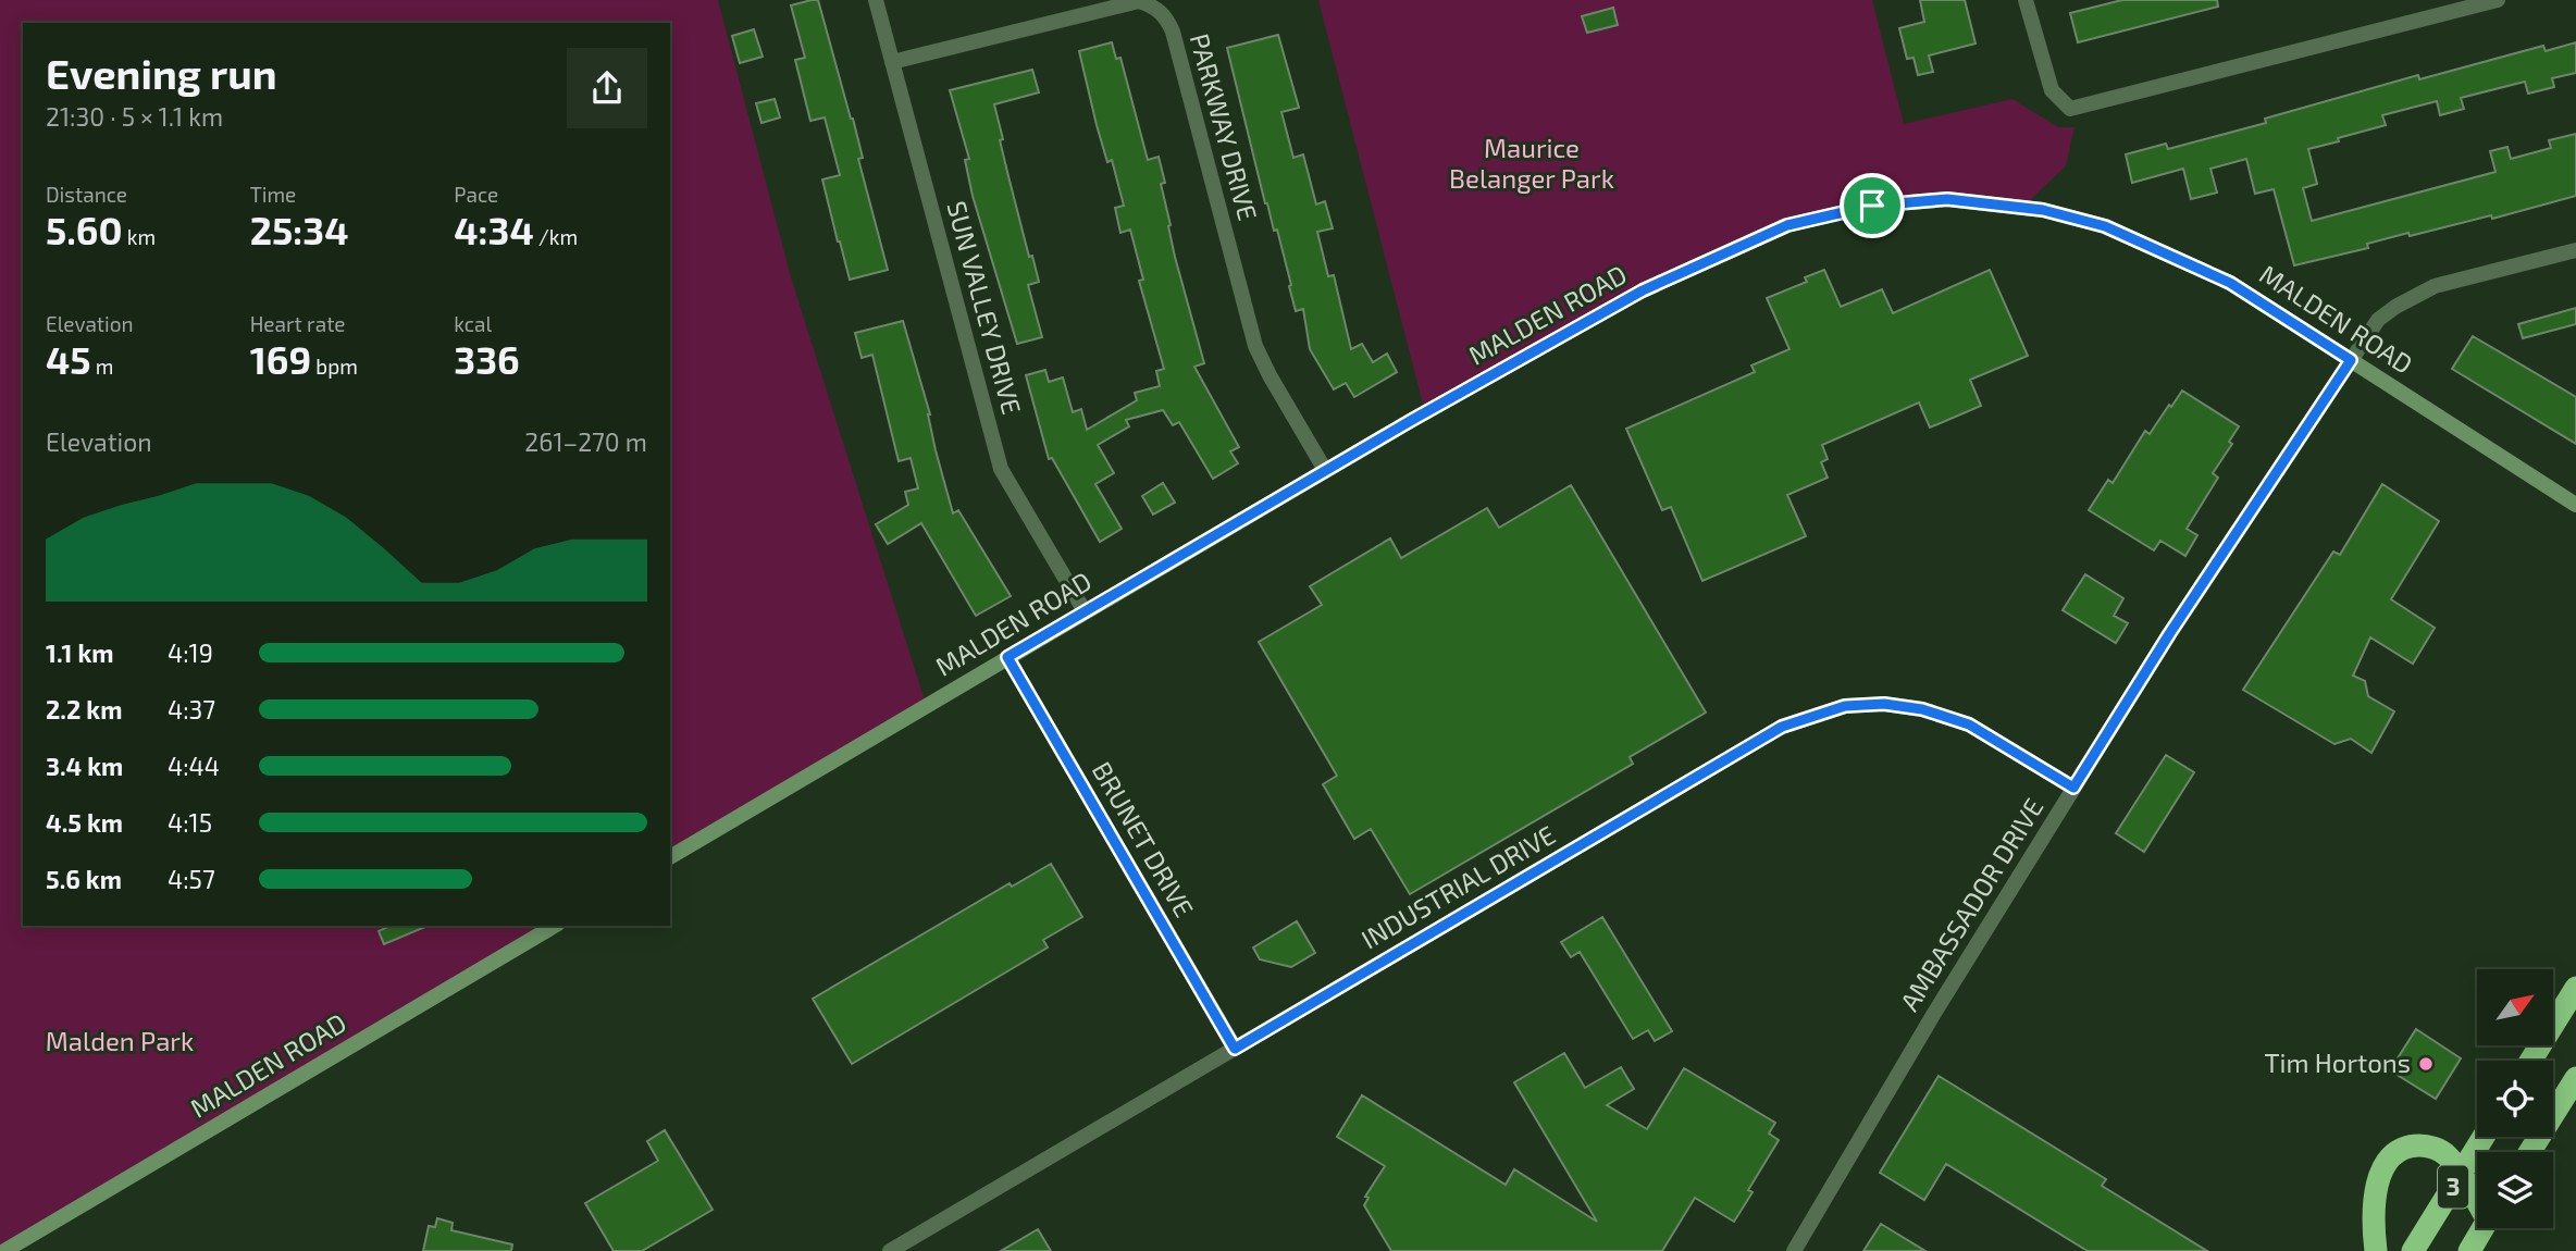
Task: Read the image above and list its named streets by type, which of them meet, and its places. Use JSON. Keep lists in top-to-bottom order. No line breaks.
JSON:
{"streets":{"highway":["3"],"main road":["MALDEN ROAD"],"street":["PARKWAY DRIVE","SUN VALLEY DRIVE","BRUNET DRIVE","INDUSTRIAL DRIVE","AMBASSADOR DRIVE"]},"crossings":[["PARKWAY DRIVE","SUN VALLEY DRIVE"],["PARKWAY DRIVE","MALDEN ROAD"],["SUN VALLEY DRIVE","MALDEN ROAD"],["MALDEN ROAD","BRUNET DRIVE"],["MALDEN ROAD","AMBASSADOR DRIVE"],["BRUNET DRIVE","INDUSTRIAL DRIVE"],["INDUSTRIAL DRIVE","AMBASSADOR DRIVE"]],"parks":["Maurice Belanger Park","Malden Park"],"places":["Tim Hortons"],"north":"top right","page":{"heading":["Evening run","21:30 · 5 × 1.1 km"],"stats":[["Distance","5.60 km"],["Time","25:34"],["Pace","4:34 /km"],["Elevation","45 m"],["Heart rate","169 bpm"],["kcal","336"]],"chart":["Elevation","261–270 m"],"list":[{"name":"1.1 km","note":"4:19"},{"name":"2.2 km","note":"4:37"},{"name":"3.4 km","note":"4:44"},{"name":"4.5 km","note":"4:15"},{"name":"5.6 km","note":"4:57"}]}}
